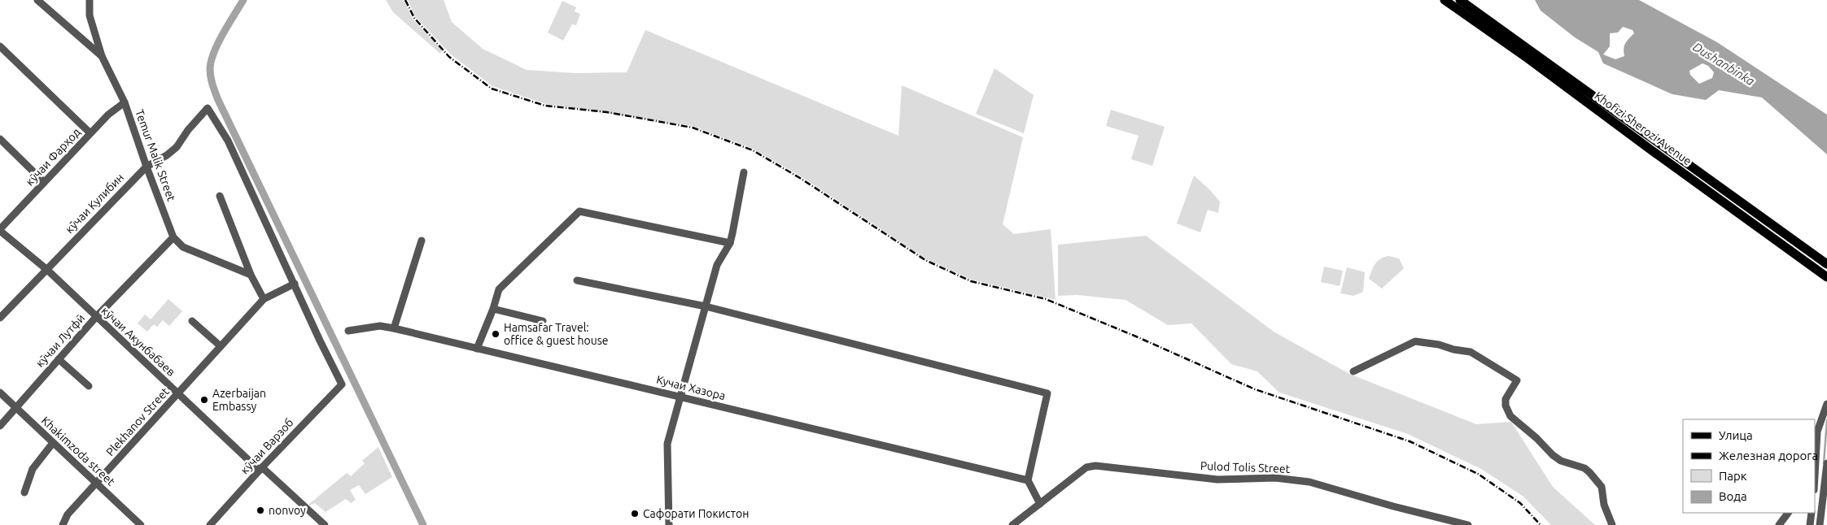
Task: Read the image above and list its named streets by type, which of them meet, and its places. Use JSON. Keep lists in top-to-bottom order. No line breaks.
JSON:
{"streets":{"main road":["Khofizi Sherozi Avenue"],"street":["Temur Malik Street","кӯчаи Фарҳод","кӯчаи Кулибин","кӯчаи Лутфӣ","кӯчаи Акунбабаев","Кучаи Хазора","Plekhanov Street","кӯчаи Варзоб","Khakimzoda street","Pulod Tolis Street"]},"crossings":[["Temur Malik Street","кӯчаи Фарҳод"],["Temur Malik Street","кӯчаи Кулибин"],["Temur Malik Street","кӯчаи Лутфӣ"],["кӯчаи Фарҳод","кӯчаи Акунбабаев"],["кӯчаи Кулибин","кӯчаи Акунбабаев"],["кӯчаи Кулибин","кӯчаи Варзоб"],["кӯчаи Лутфӣ","кӯчаи Акунбабаев"],["кӯчаи Лутфӣ","Khakimzoda street"],["кӯчаи Акунбабаев","Plekhanov Street"],["кӯчаи Акунбабаев","кӯчаи Варзоб"],["Plekhanov Street","Khakimzoda street"]],"water":["Dushanbinka"],"places":["Hamsafar Travel: office & guest house","Azerbaijan Embassy","nonvoy","Сафорати Покистон"],"legend":["Улица","Железная дорога","Парк","Вода"]}
